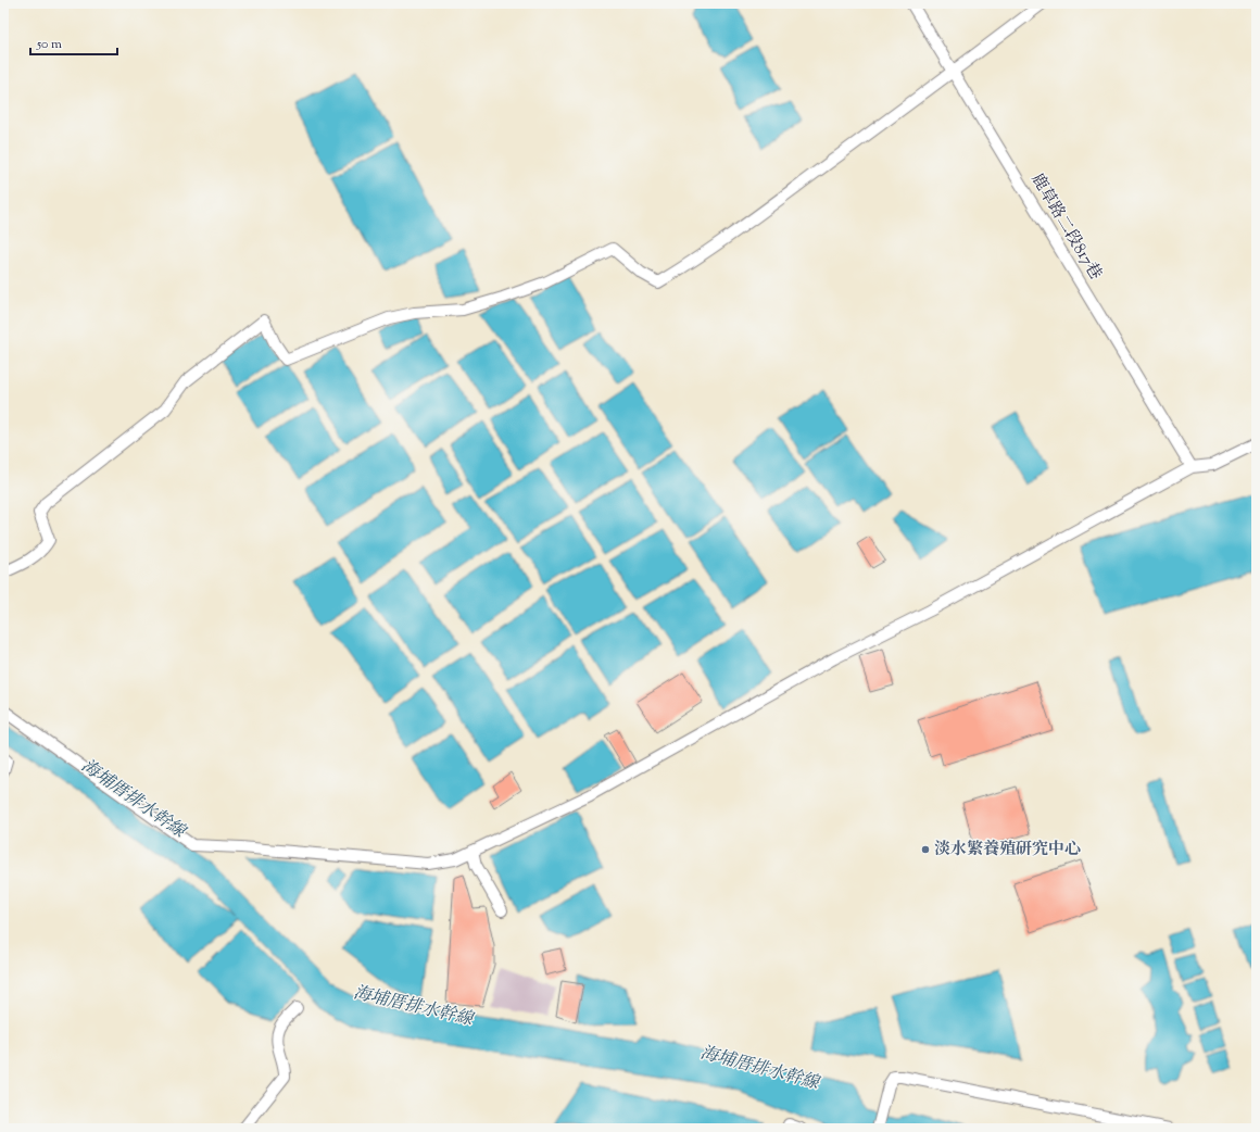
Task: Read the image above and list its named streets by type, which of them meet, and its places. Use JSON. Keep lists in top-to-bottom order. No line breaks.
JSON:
{"streets":{"street":["鹿草路二段817巷"]},"water":["海埔厝排水幹線"],"places":["淡水繁養殖研究中心"],"scale_bar":"50 m"}
